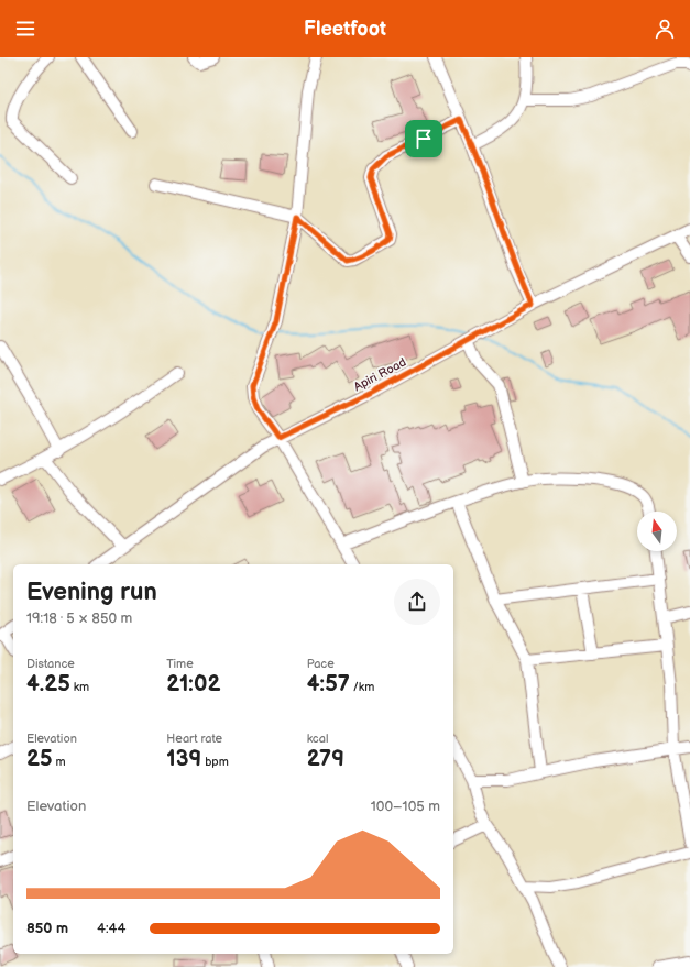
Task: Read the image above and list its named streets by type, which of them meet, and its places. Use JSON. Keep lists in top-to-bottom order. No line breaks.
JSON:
{"streets":{"street":["Apiri Road"]},"north":"top","page":{"header":"Fleetfoot","heading":["Evening run","19:18 · 5 × 850 m"],"stats":[["Distance","4.25 km"],["Time","21:02"],["Pace","4:57 /km"],["Elevation","25 m"],["Heart rate","139 bpm"],["kcal","279"]],"chart":["Elevation","100–105 m"],"list":[{"name":"850 m","note":"4:44"}]}}
